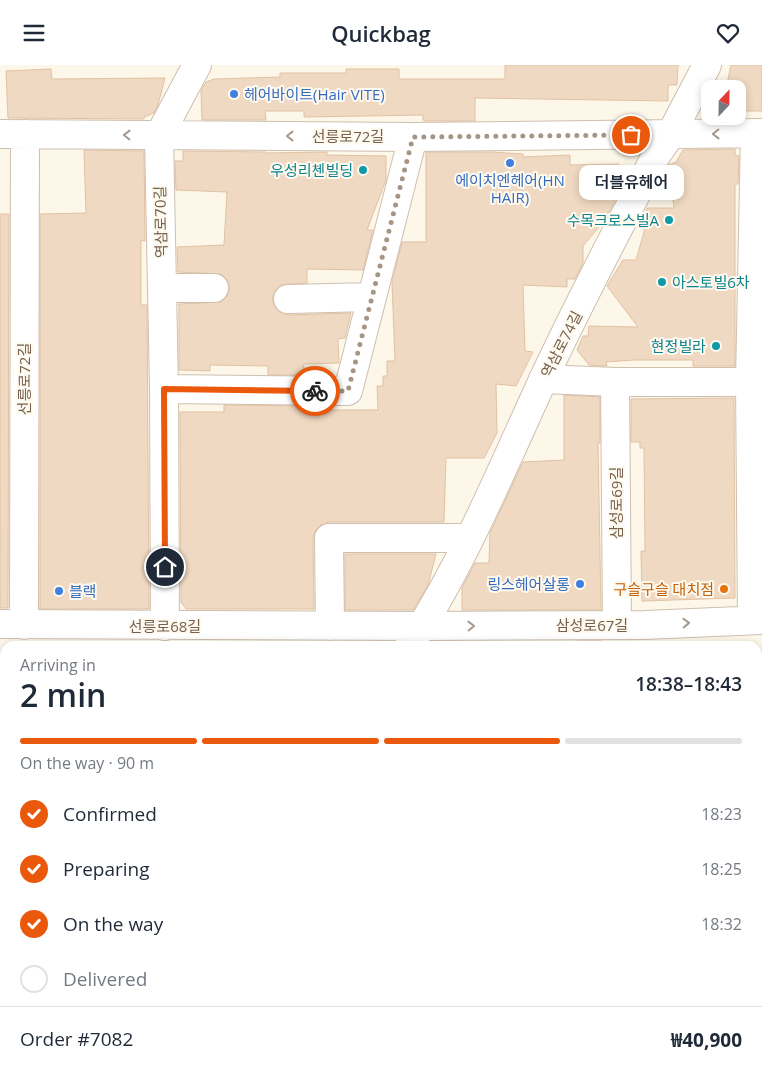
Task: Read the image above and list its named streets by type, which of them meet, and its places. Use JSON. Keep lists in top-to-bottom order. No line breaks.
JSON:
{"streets":{"street":["선릉로72길","역삼로70길","역삼로74길","삼성로69길","삼성로67길","선릉로68길"]},"crossings":[["선릉로72길","역삼로70길"],["선릉로72길","역삼로74길"],["선릉로72길","선릉로68길"],["역삼로70길","선릉로68길"],["역삼로74길","삼성로67길"],["역삼로74길","선릉로68길"],["삼성로69길","삼성로67길"],["삼성로67길","선릉로68길"]],"one_way":["선릉로72길","삼성로67길"],"places":["헤어바이트(Hair VITE)","더블유헤어","에이치엔헤어(HN HAIR)","우성리첸빌딩","수목크로스빌A","아스토빌6차","현정빌라","링스헤어살롱","구슬구슬 대치점","블랙"],"north":"top","page":{"header":"Quickbag","bubble":"더블유헤어","heading":["2 min","Arriving in","18:38–18:43"],"panel":["Order #7082","₩40,900"],"bar":"On the way · 90 m","list":[["Confirmed","18:23"],["Preparing","18:25"],["On the way","18:32"],"Delivered"]}}
